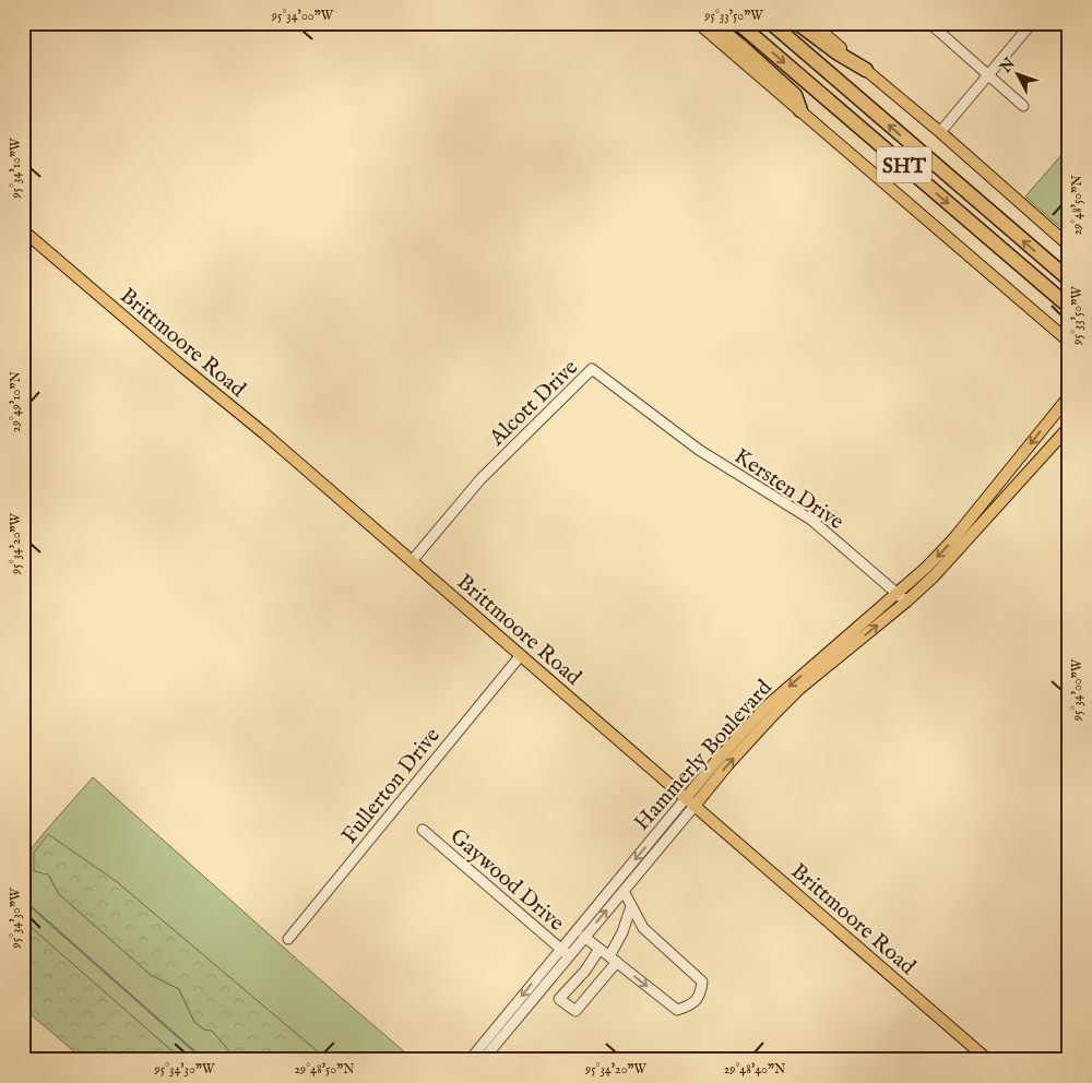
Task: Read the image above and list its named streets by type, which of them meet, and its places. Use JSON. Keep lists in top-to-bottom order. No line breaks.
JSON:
{"streets":{"highway":["SHT"],"main road":["Brittmoore Road","Hammerly Boulevard"],"street":["Alcott Drive","Kersten Drive","Fullerton Drive","Gaywood Drive"]},"crossings":[["Brittmoore Road","Alcott Drive"],["Brittmoore Road","Hammerly Boulevard"],["Brittmoore Road","Fullerton Drive"],["Alcott Drive","Kersten Drive"],["Kersten Drive","Hammerly Boulevard"],["Hammerly Boulevard","Gaywood Drive"]],"north":"top left","coordinates":["95°34'00\"W","95°33'50\"W","95°34'10\"W","29°48'50\"N","29°49'10\"N","95°34'20\"W","95°34'30\"W","29°48'40\"N"]}
